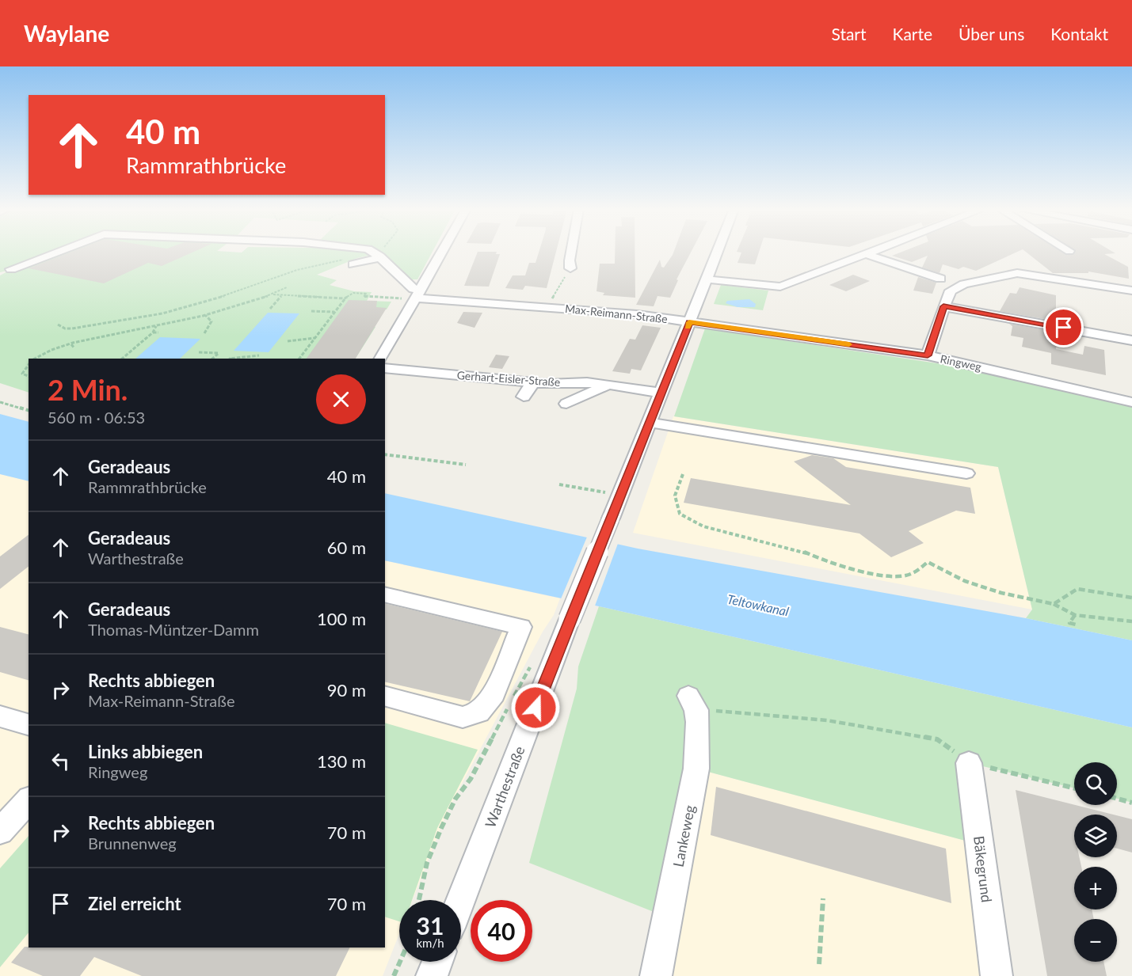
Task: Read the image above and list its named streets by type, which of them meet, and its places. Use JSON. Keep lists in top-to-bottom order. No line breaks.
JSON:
{"streets":{"street":["Max-Reimann-Straße","Ringweg","Gerhart-Eisler-Straße","Warthestraße","Lankeweg","Bäkegrund"]},"crossings":[["Max-Reimann-Straße","Ringweg"]],"water":["Teltowkanal"],"page":{"header":"Waylane","nav":["Start","Karte","Über uns","Kontakt"],"turn":["40 m","Rammrathbrücke"],"heading":["2 Min.","560 m · 06:53"],"list":[{"name":"Geradeaus","note":"Rammrathbrücke","value":"40 m"},{"name":"Geradeaus","note":"Warthestraße","value":"60 m"},{"name":"Geradeaus","note":"Thomas-Müntzer-Damm","value":"100 m"},{"name":"Rechts abbiegen","note":"Max-Reimann-Straße","value":"90 m"},{"name":"Links abbiegen","note":"Ringweg","value":"130 m"},{"name":"Rechts abbiegen","note":"Brunnenweg","value":"70 m"},{"name":"Ziel erreicht","value":"70 m"}],"map_buttons":["+","−"],"speed":"31 km/h","limit":"40"}}
